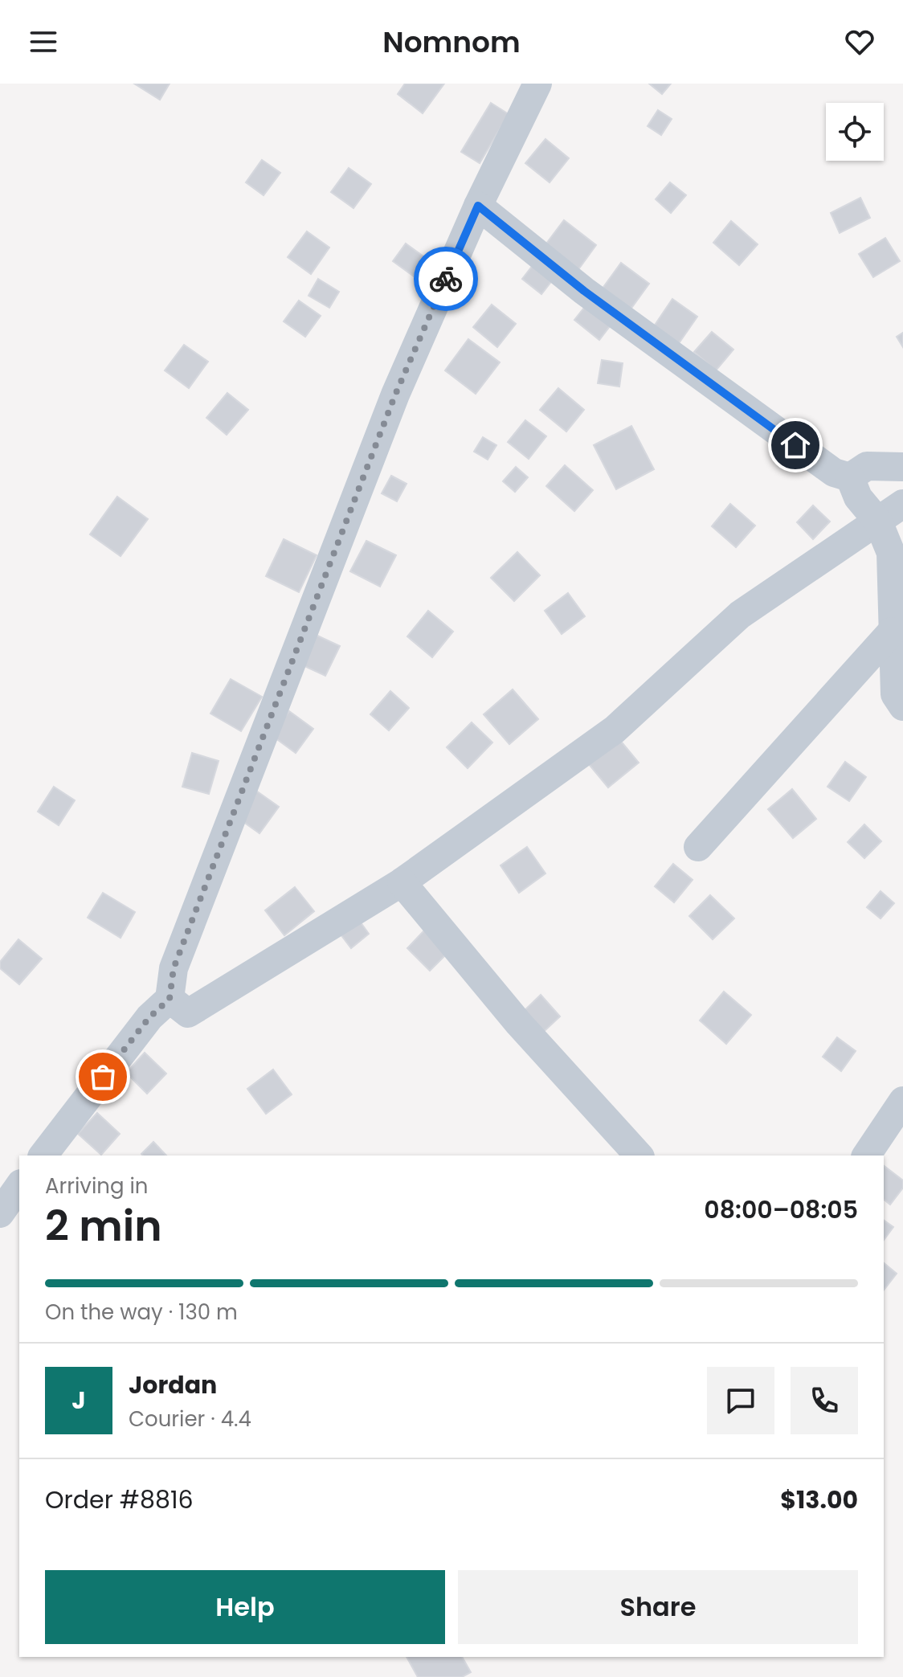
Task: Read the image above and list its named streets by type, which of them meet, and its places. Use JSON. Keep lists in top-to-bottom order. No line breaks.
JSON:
{"page":{"header":"Nomnom","heading":["2 min","Arriving in","08:00–08:05"],"panel":["Jordan","Courier · 4.4","Order #8816","$13.00"],"bar":"On the way · 130 m","round":"J","buttons":["Help","Share"]}}
